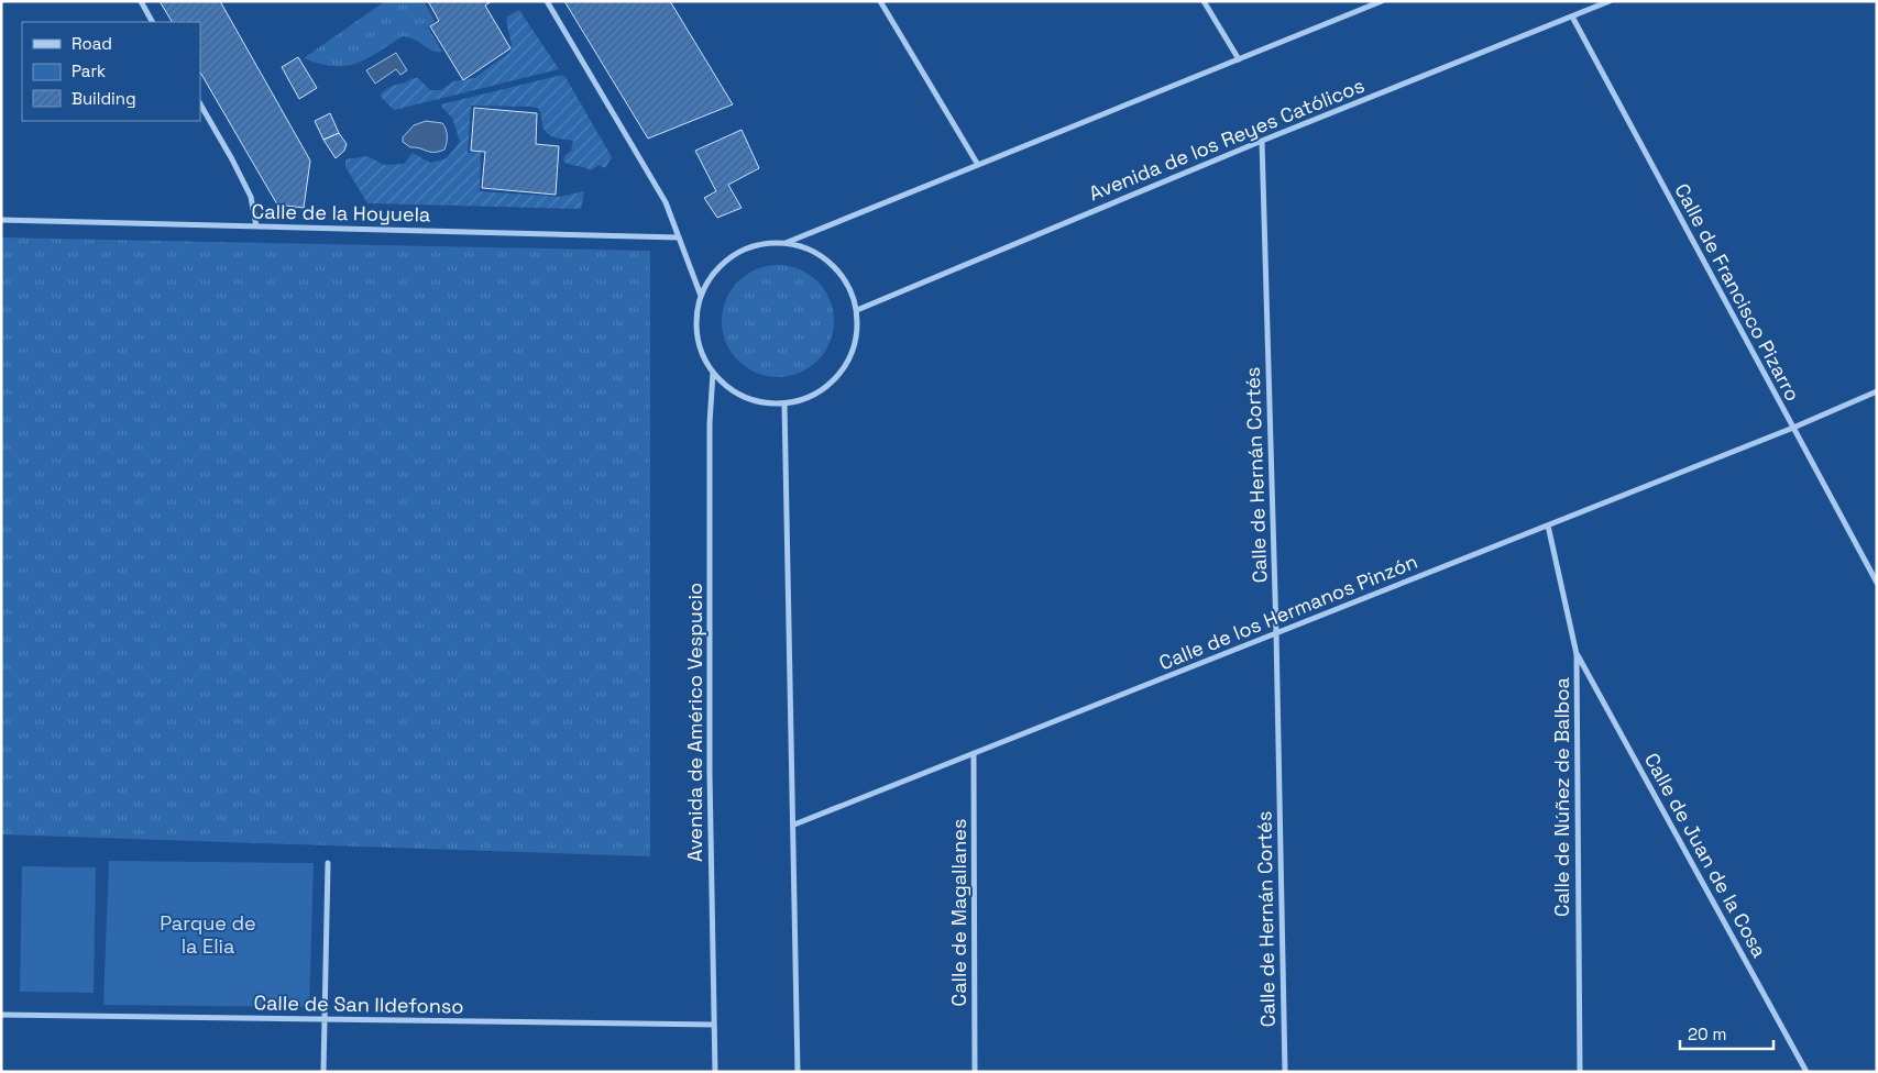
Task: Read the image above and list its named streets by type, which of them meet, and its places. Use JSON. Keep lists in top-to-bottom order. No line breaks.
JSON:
{"streets":{"street":["Avenida de los Reyes Católicos","Calle de la Hoyuela","Calle de Francisco Pizarro","Calle de Hernán Cortés","Calle de los Hermanos Pinzón","Avenida de Américo Vespucio","Calle de Núñez de Balboa","Calle de Juan de la Cosa","Calle de Magallanes","Calle de San Ildefonso"]},"crossings":[["Avenida de los Reyes Católicos","Calle de Francisco Pizarro"],["Avenida de los Reyes Católicos","Calle de Hernán Cortés"],["Avenida de los Reyes Católicos","Avenida de Américo Vespucio"],["Calle de Francisco Pizarro","Calle de los Hermanos Pinzón"],["Calle de Hernán Cortés","Calle de los Hermanos Pinzón"],["Calle de los Hermanos Pinzón","Calle de Núñez de Balboa"],["Calle de los Hermanos Pinzón","Calle de Magallanes"],["Avenida de Américo Vespucio","Calle de San Ildefonso"],["Calle de Núñez de Balboa","Calle de Juan de la Cosa"]],"parks":["Parque de la Elia"],"legend":["Road","Park","Building"],"scale_bar":"20 m"}
